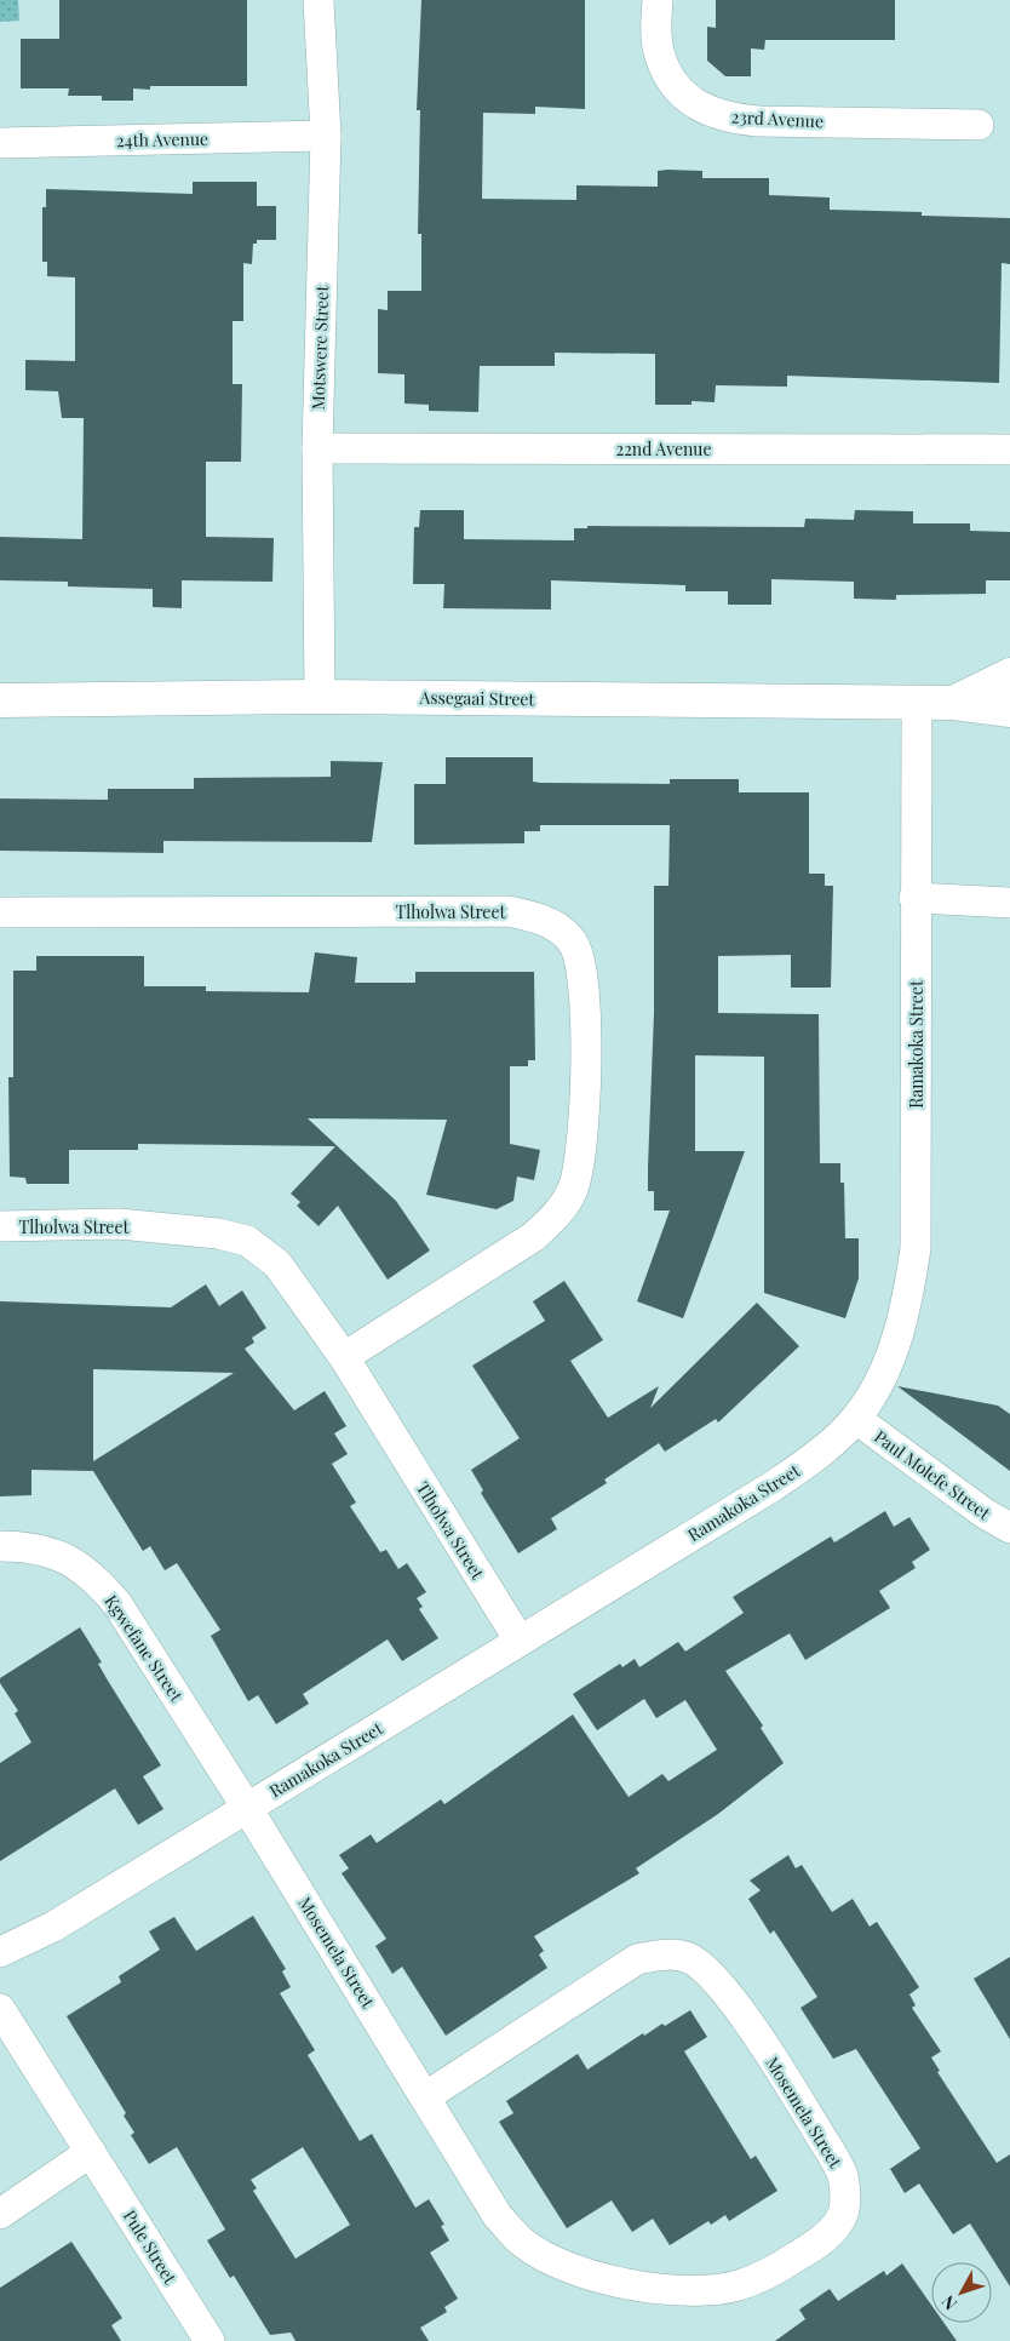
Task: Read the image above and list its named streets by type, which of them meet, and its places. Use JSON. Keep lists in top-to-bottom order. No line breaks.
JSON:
{"streets":{"street":["23rd Avenue","24th Avenue","Motswere Street","22nd Avenue","Assegaai Street","Tlholwa Street","Ramakoka Street","Paul Molefe Street","Kgwefane Street","Mosemela Street","Pule Street"]},"crossings":[["24th Avenue","Motswere Street"],["Motswere Street","22nd Avenue"],["Motswere Street","Assegaai Street"],["Assegaai Street","Ramakoka Street"],["Tlholwa Street","Ramakoka Street"],["Ramakoka Street","Paul Molefe Street"],["Ramakoka Street","Kgwefane Street"],["Ramakoka Street","Mosemela Street"],["Kgwefane Street","Mosemela Street"]],"north":"bottom left"}
